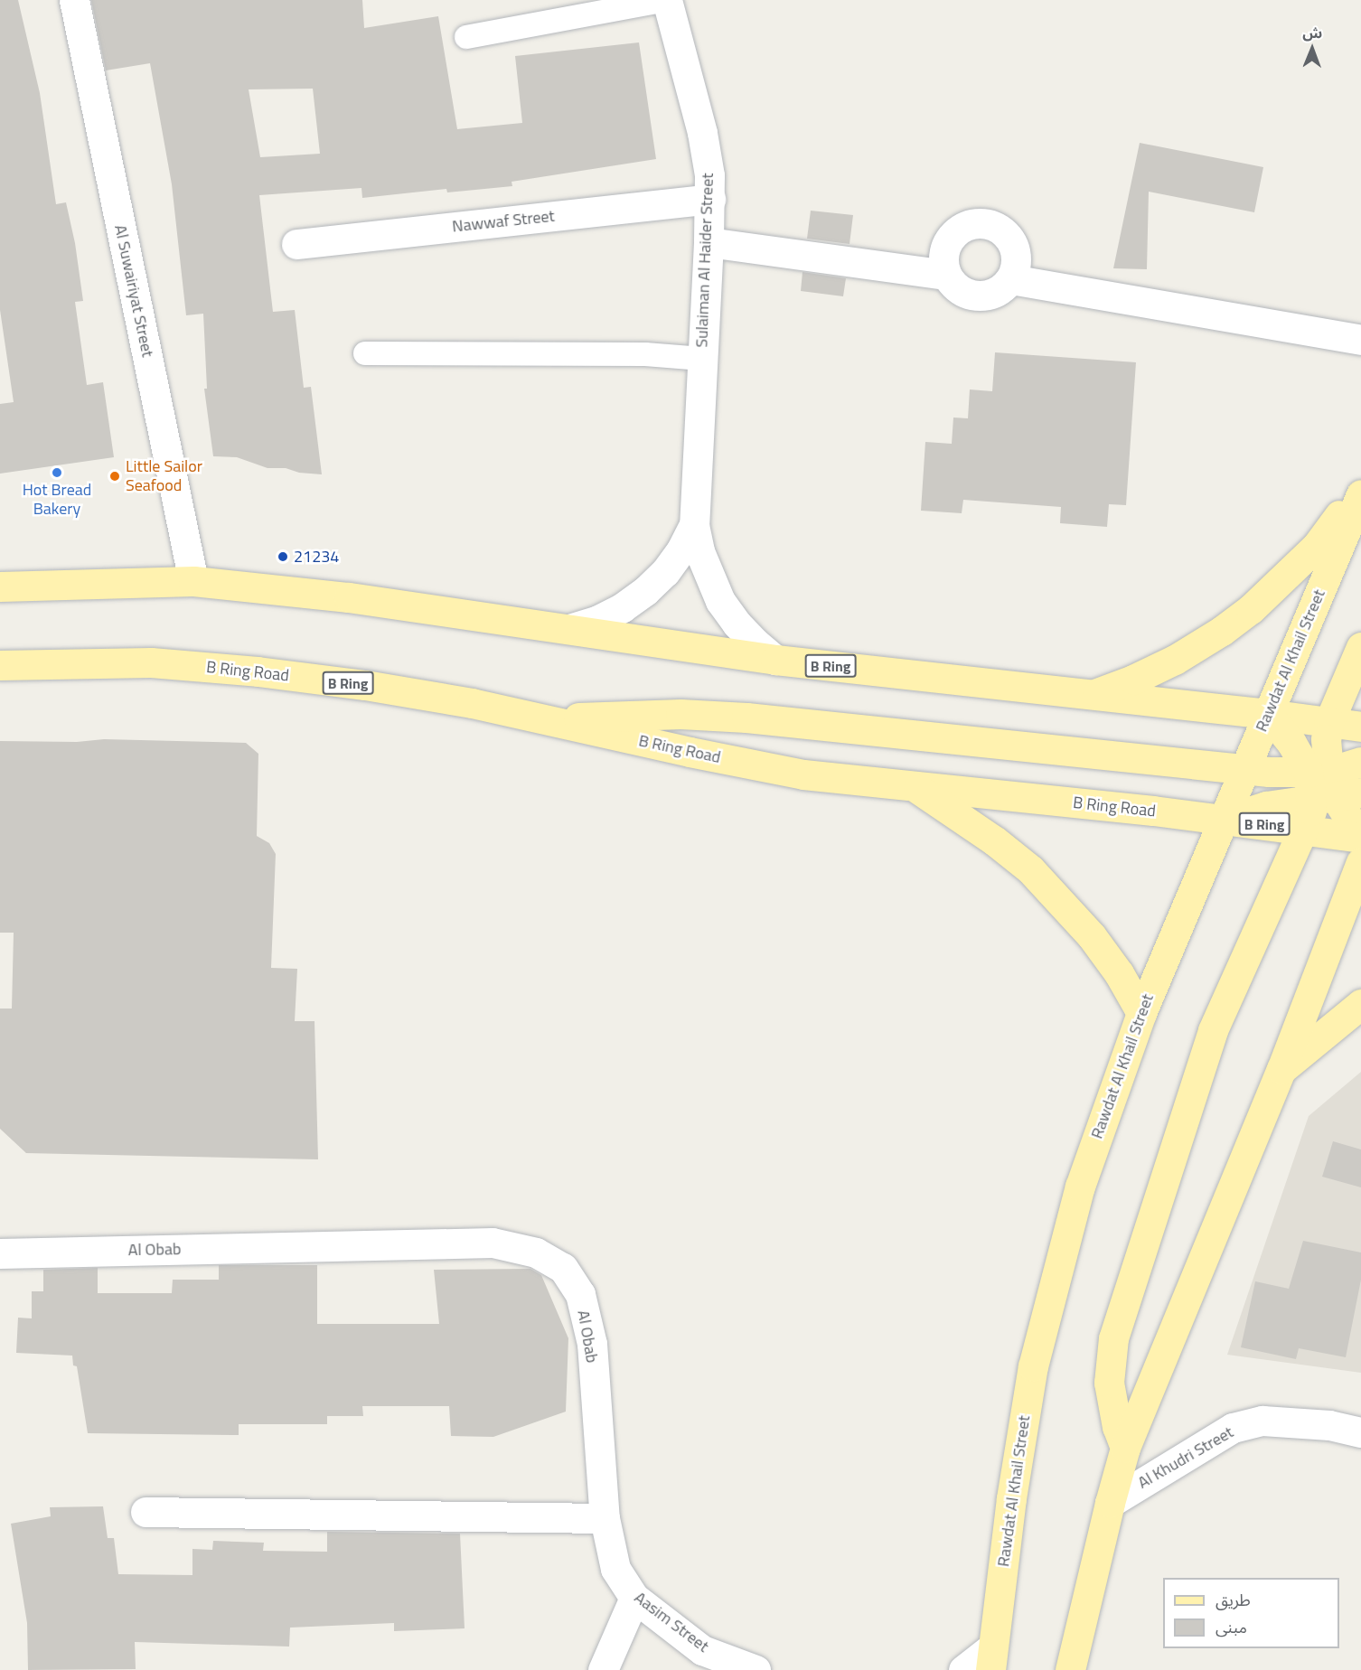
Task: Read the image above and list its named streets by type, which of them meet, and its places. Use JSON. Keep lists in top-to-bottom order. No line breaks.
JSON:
{"streets":{"main road":["Rawdat Al Khail Street","B Ring","B Ring Road"],"street":["Nawwaf Street","Sulaiman Al Haider Street","Al Suwairiyat Street","Al Obab","Al Khudri Street","Aasim Street"]},"crossings":[["Nawwaf Street","Sulaiman Al Haider Street"],["Sulaiman Al Haider Street","B Ring"],["Al Suwairiyat Street","B Ring"],["Rawdat Al Khail Street","B Ring"],["Rawdat Al Khail Street","B Ring Road"],["Al Obab","Aasim Street"]],"places":["Hot Bread Bakery","Little Sailor Seafood","21234"],"legend":["طريق","مبنى"],"north":"top"}
